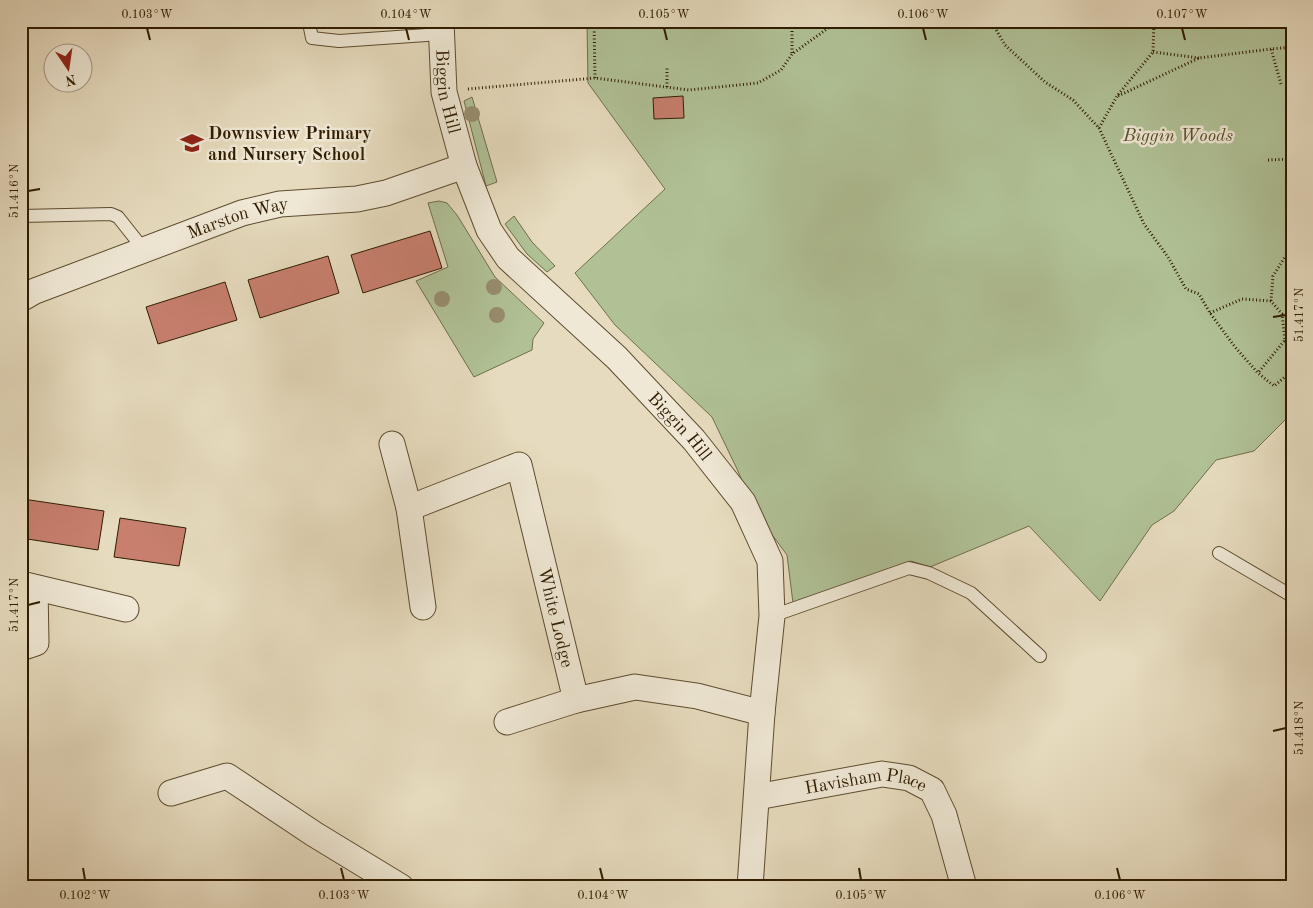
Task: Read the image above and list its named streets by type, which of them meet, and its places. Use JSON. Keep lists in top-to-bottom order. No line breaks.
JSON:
{"streets":{"street":["Biggin Hill","Marston Way","White Lodge","Havisham Place"]},"crossings":[["Biggin Hill","Marston Way"],["Biggin Hill","Havisham Place"]],"parks":["Biggin Woods"],"places":{"school or university":["Downsview Primary and Nursery School"]},"north":"bottom","coordinates":["0.103°W","0.104°W","0.105°W","0.106°W","0.107°W","51.416°N","51.417°N","51.418°N","0.102°W"]}
